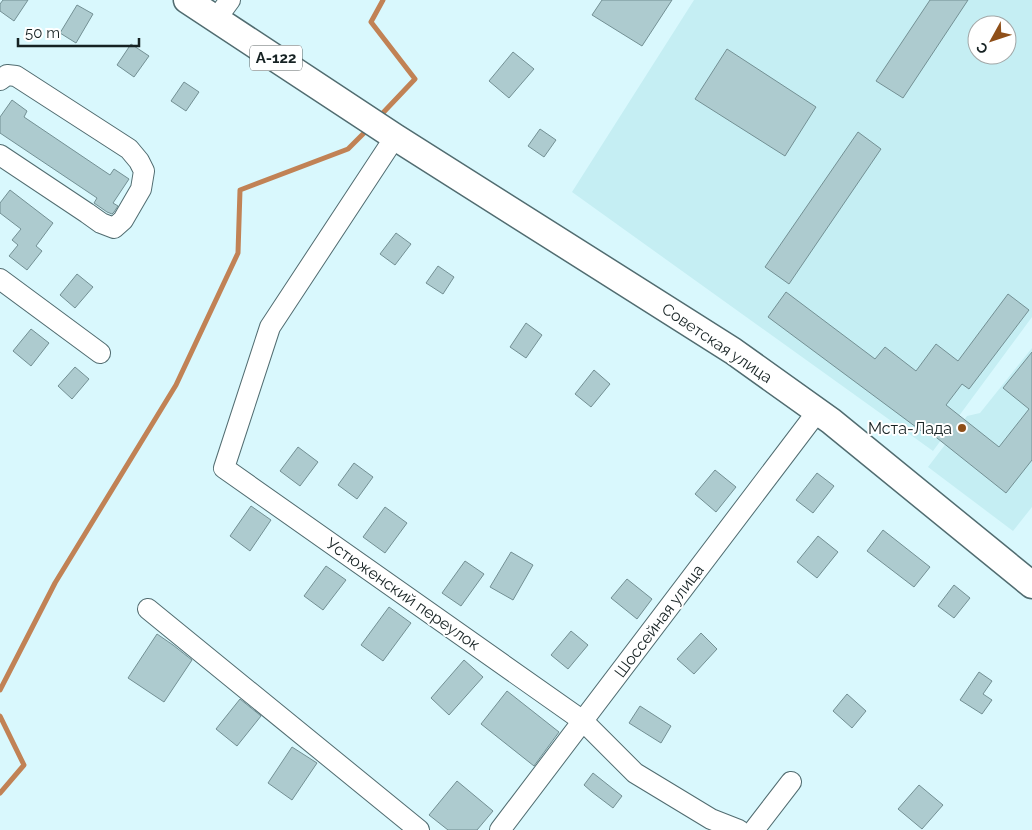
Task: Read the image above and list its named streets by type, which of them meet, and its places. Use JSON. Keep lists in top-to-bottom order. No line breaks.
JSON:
{"streets":{"main road":["А-122","Советская улица"],"street":["Устюженский переулок","Шоссейная улица"]},"crossings":[["Советская улица","Устюженский переулок"],["Советская улица","Шоссейная улица"],["Устюженский переулок","Шоссейная улица"]],"places":["Мста-Лада"],"scale_bar":"50 m","north":"bottom left"}
